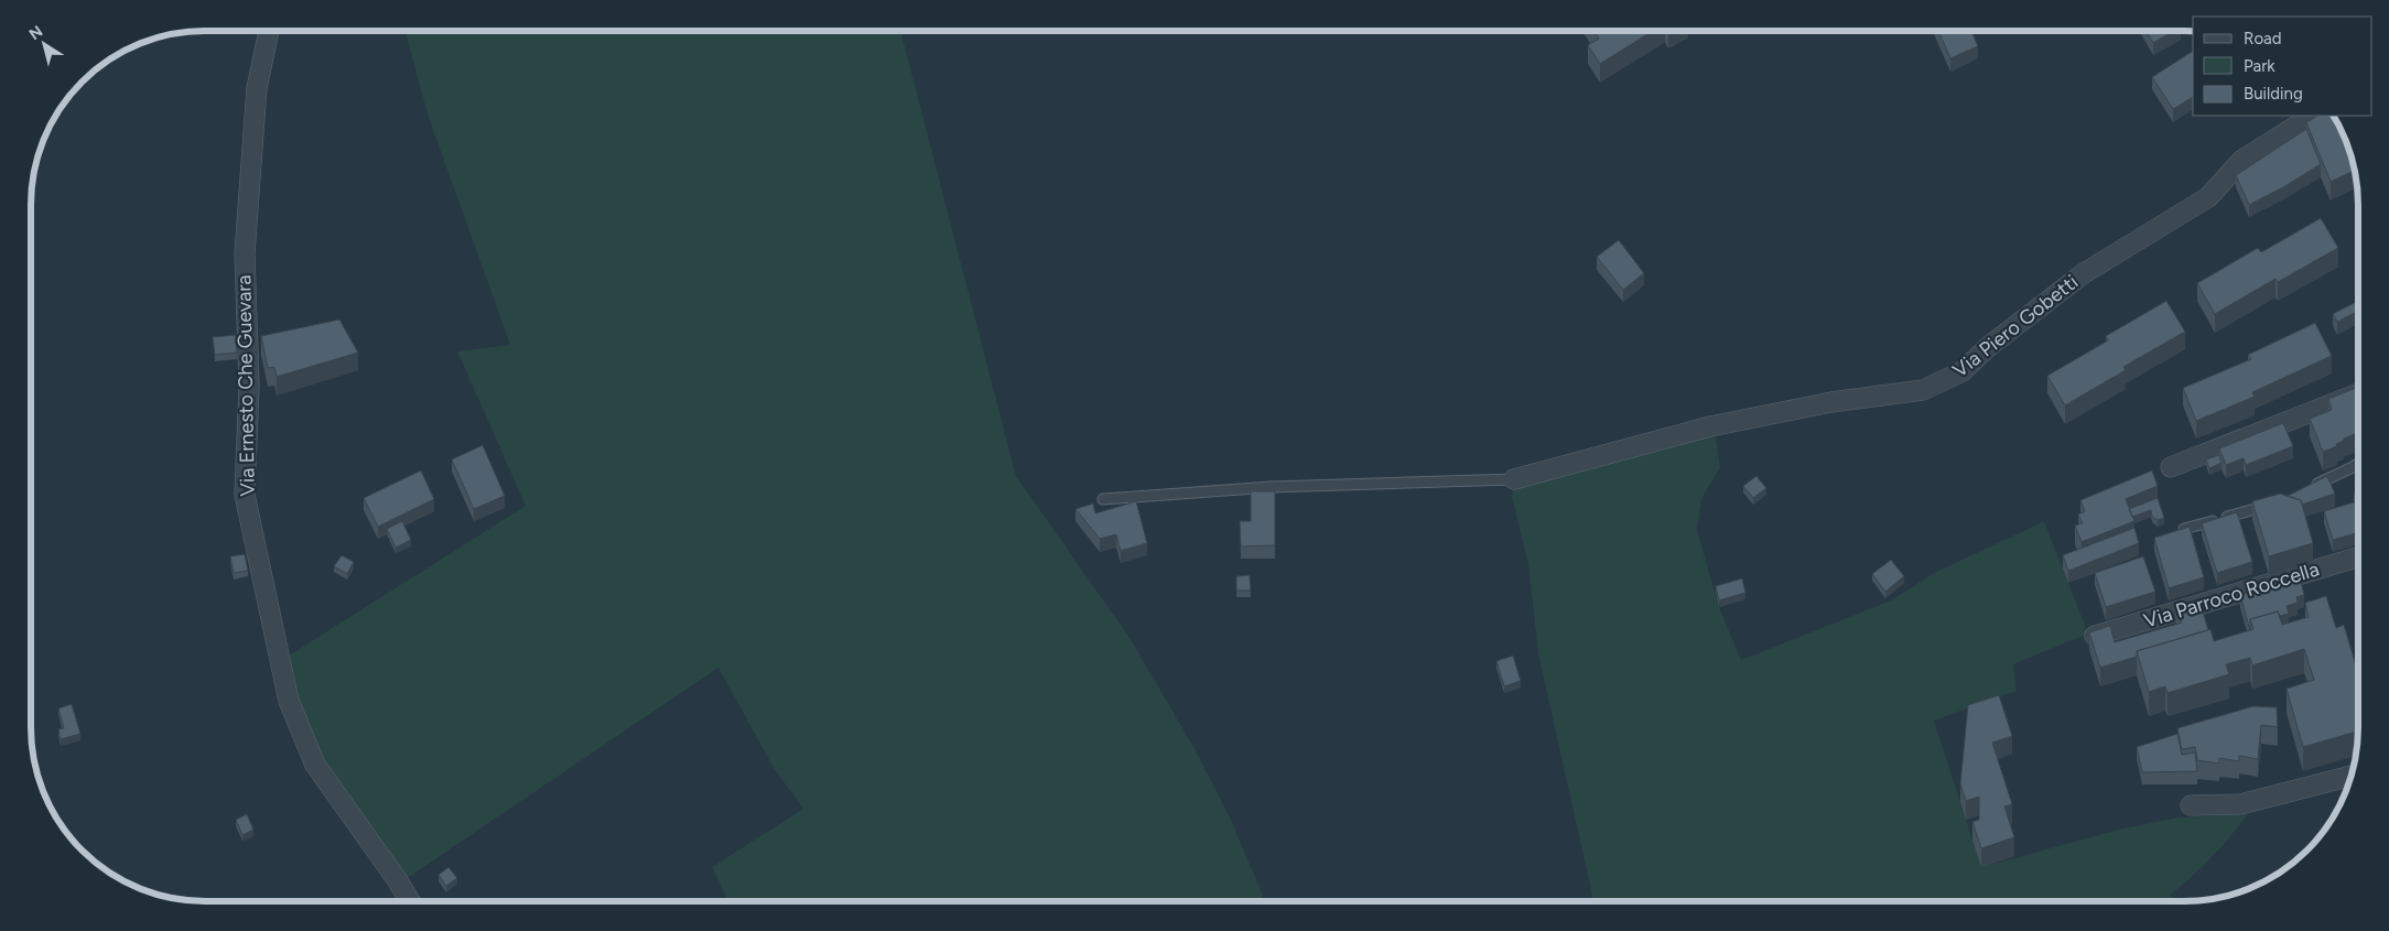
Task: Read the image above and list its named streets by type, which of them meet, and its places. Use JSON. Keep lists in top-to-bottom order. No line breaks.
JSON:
{"streets":{"street":["Via Piero Gobetti","Via Ernesto Che Guevara","Via Parroco Roccella"]},"legend":["Road","Park","Building"],"north":"top left"}
